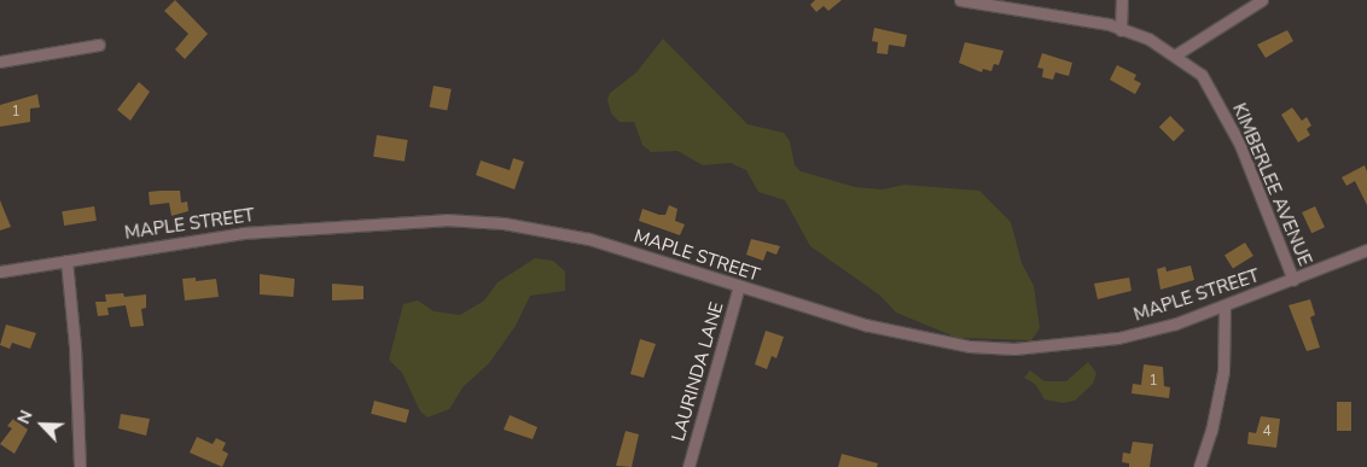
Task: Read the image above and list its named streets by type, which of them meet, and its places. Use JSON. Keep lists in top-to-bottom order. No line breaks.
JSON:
{"streets":{"street":["KIMBERLEE AVENUE","MAPLE STREET","LAURINDA LANE"]},"crossings":[["KIMBERLEE AVENUE","MAPLE STREET"],["MAPLE STREET","LAURINDA LANE"]],"house_numbers":["1","1","4"],"north":"top left"}
